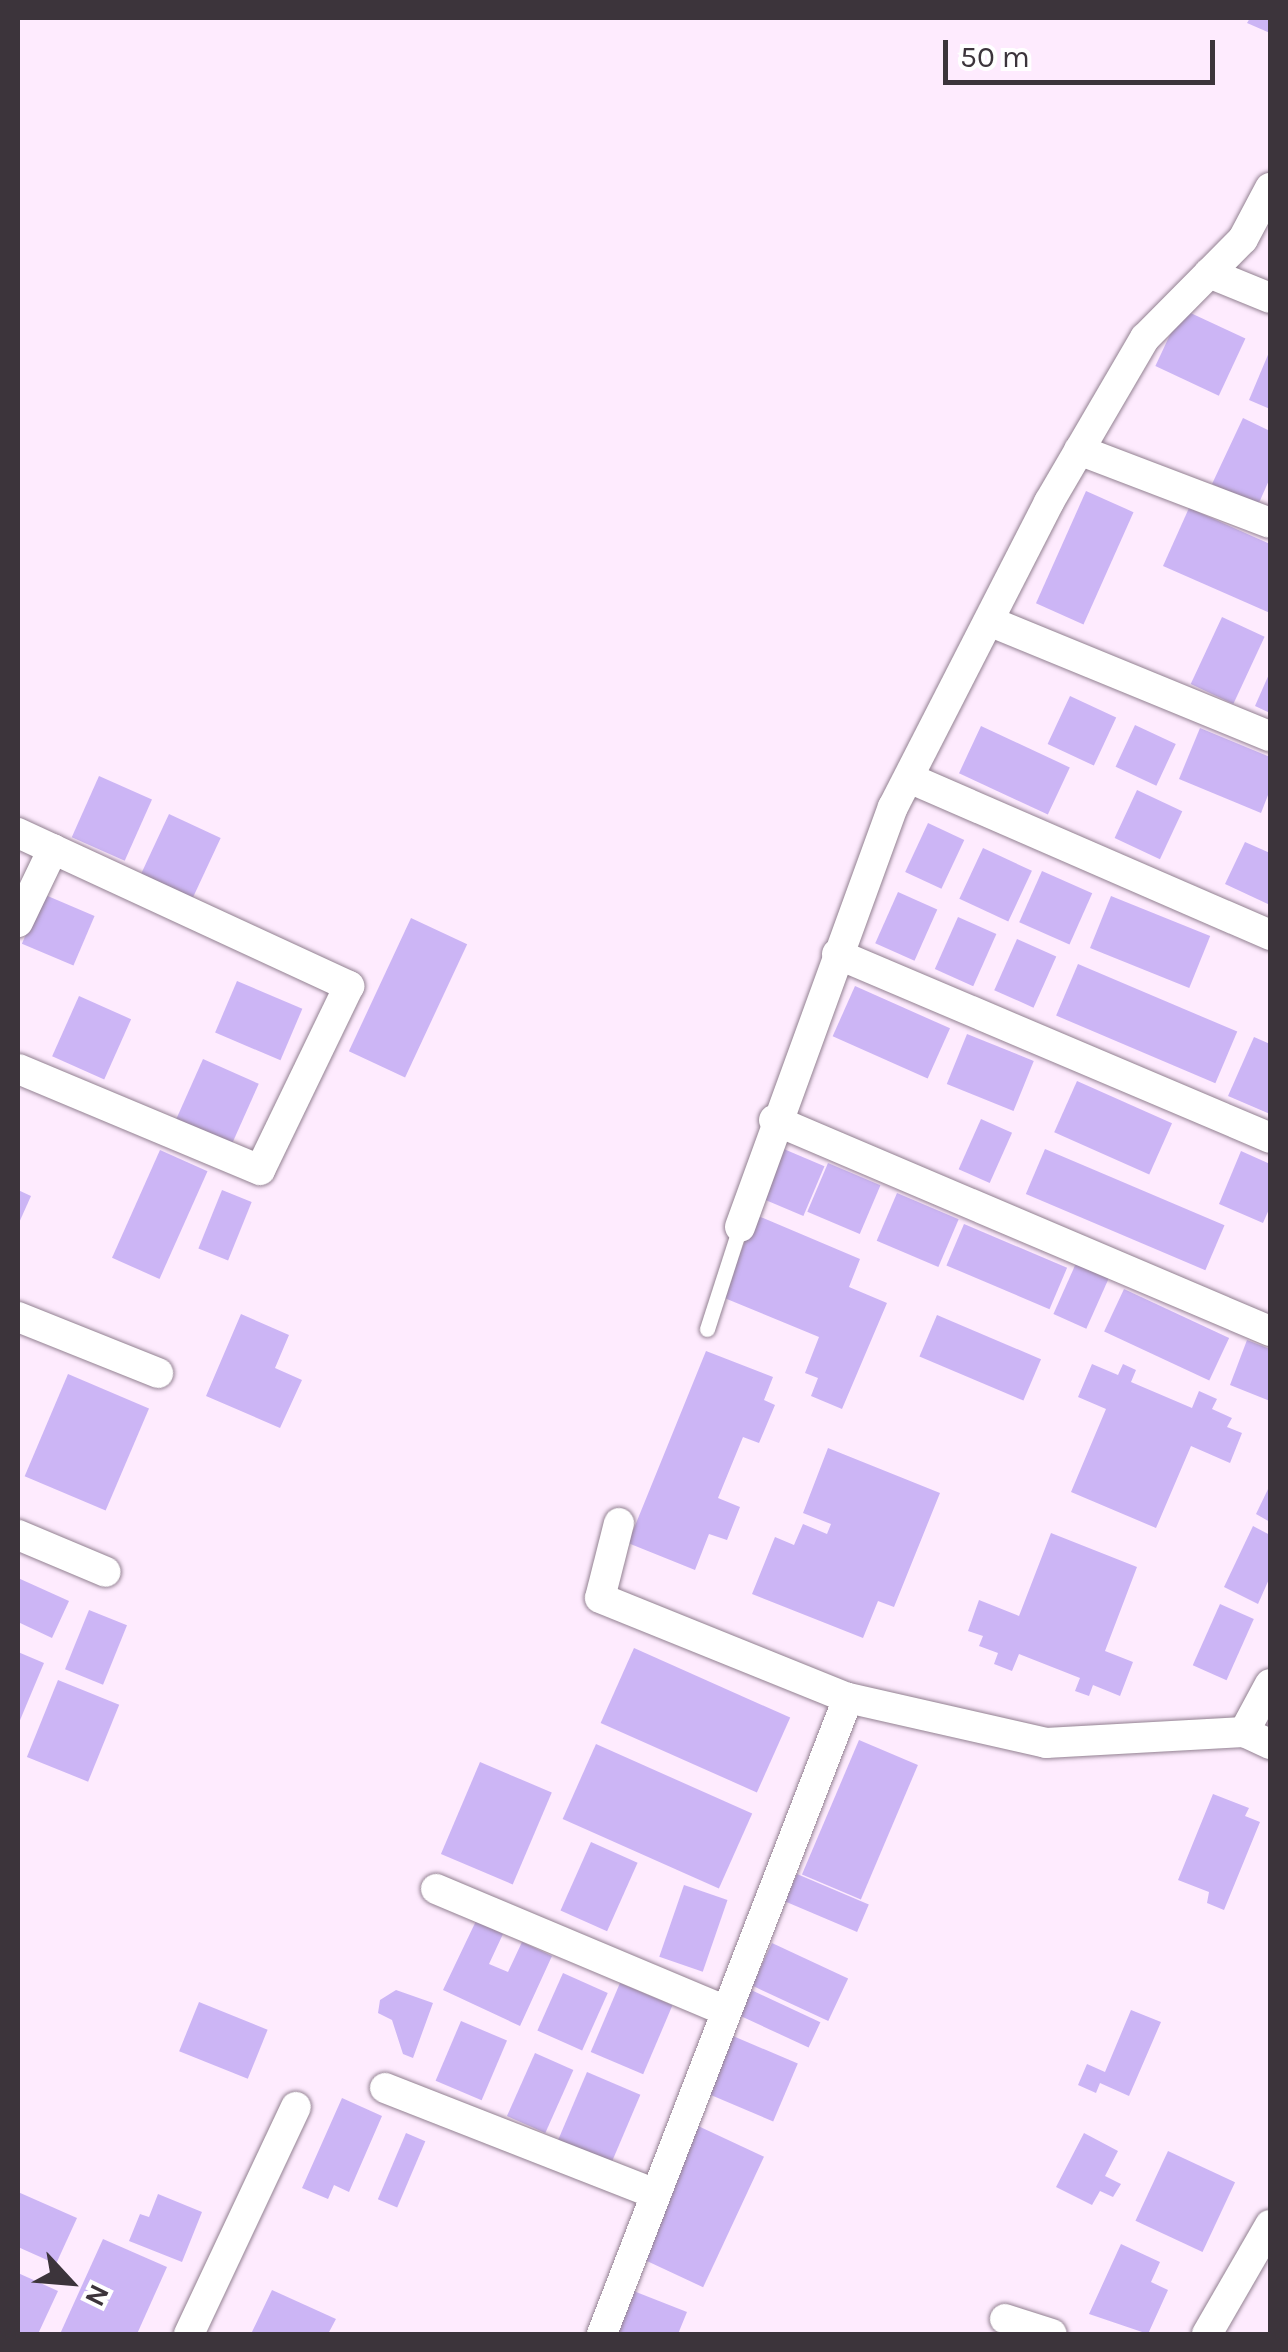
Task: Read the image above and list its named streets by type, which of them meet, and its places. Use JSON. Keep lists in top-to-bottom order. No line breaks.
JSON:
{"scale_bar":"50 m","north":"bottom right"}
